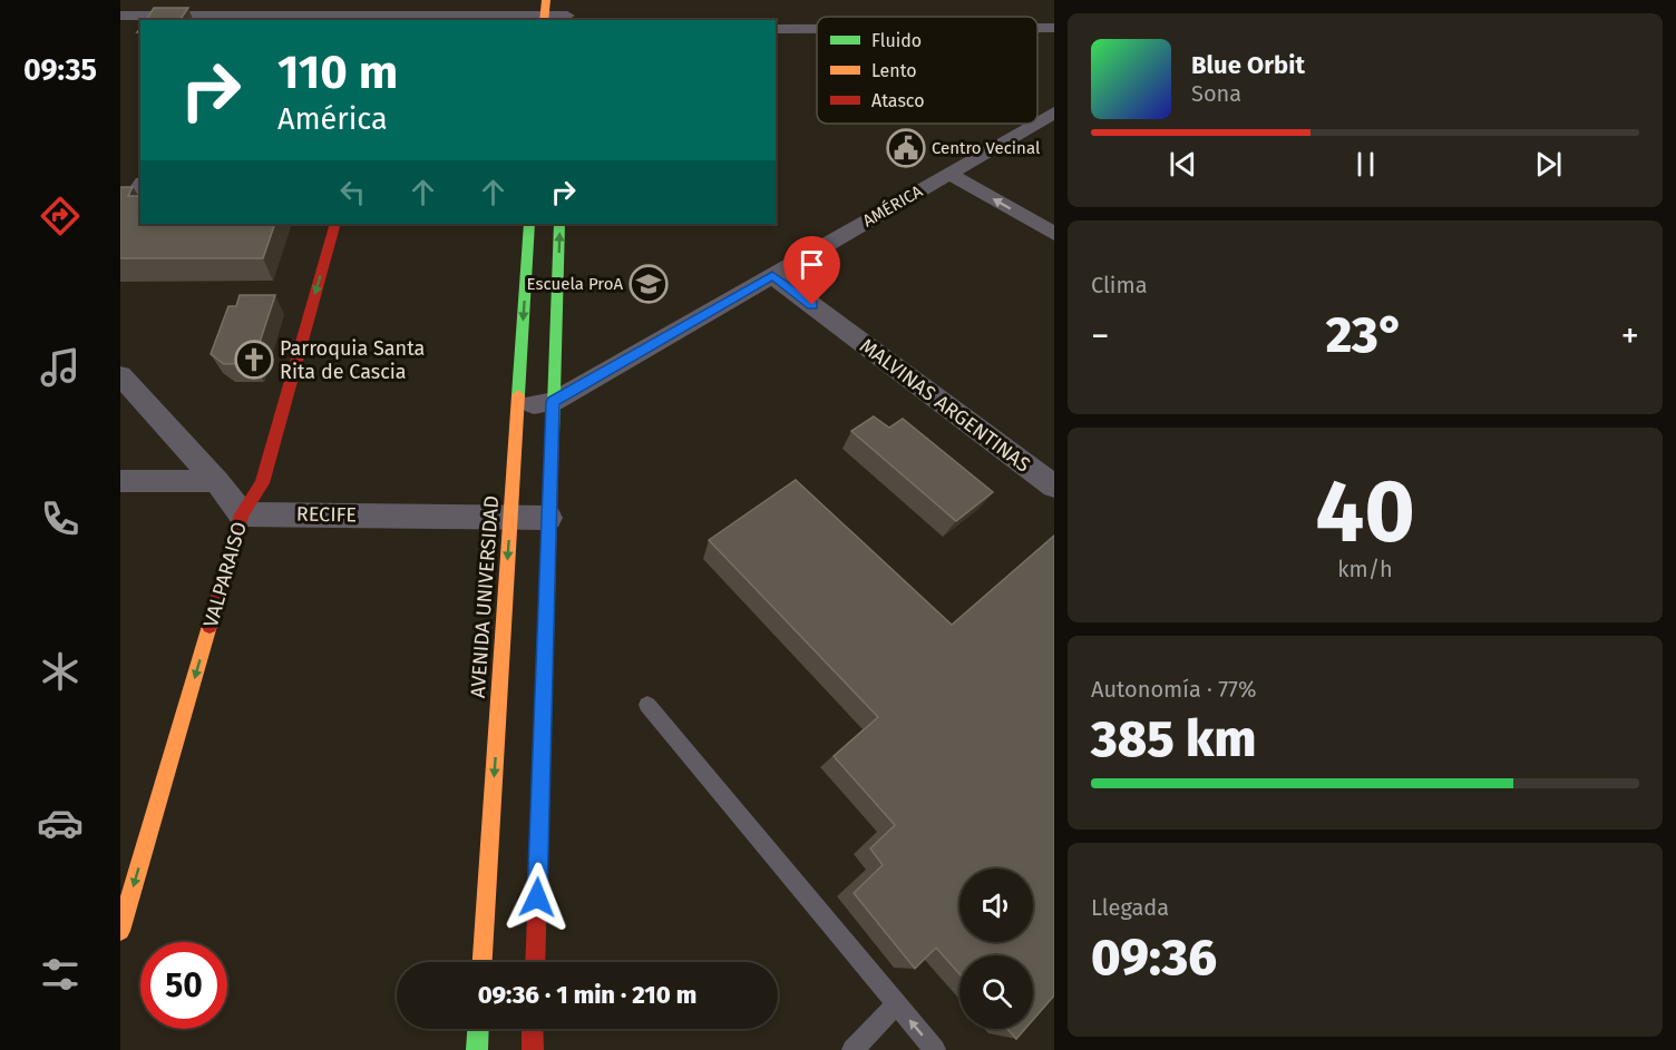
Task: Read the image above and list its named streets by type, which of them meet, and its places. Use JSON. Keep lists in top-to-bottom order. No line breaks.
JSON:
{"streets":{"main road":["VALPARAISO","AVENIDA UNIVERSIDAD"],"street":["AMÉRICA","MALVINAS ARGENTINAS","RECIFE"]},"crossings":[["AMÉRICA","MALVINAS ARGENTINAS"],["AMÉRICA","AVENIDA UNIVERSIDAD"],["RECIFE","VALPARAISO"],["RECIFE","AVENIDA UNIVERSIDAD"]],"one_way":["VALPARAISO"],"places":{"public building":["Centro Vecinal"],"school or university":["Escuela ProA"],"church":["Parroquia Santa Rita de Cascia"]},"legend":["Fluido","Lento","Atasco"],"page":{"tabs":"09:35","turn":["110 m","América"],"song":["Blue Orbit","Sona"],"tile":["Clima",["40","km/h"],["Autonomía · 77%","385 km"],["Llegada","09:36"]],"heat":["−","23°","+"],"limit":"50","trip":"09:36 · 1 min · 210 m"}}
